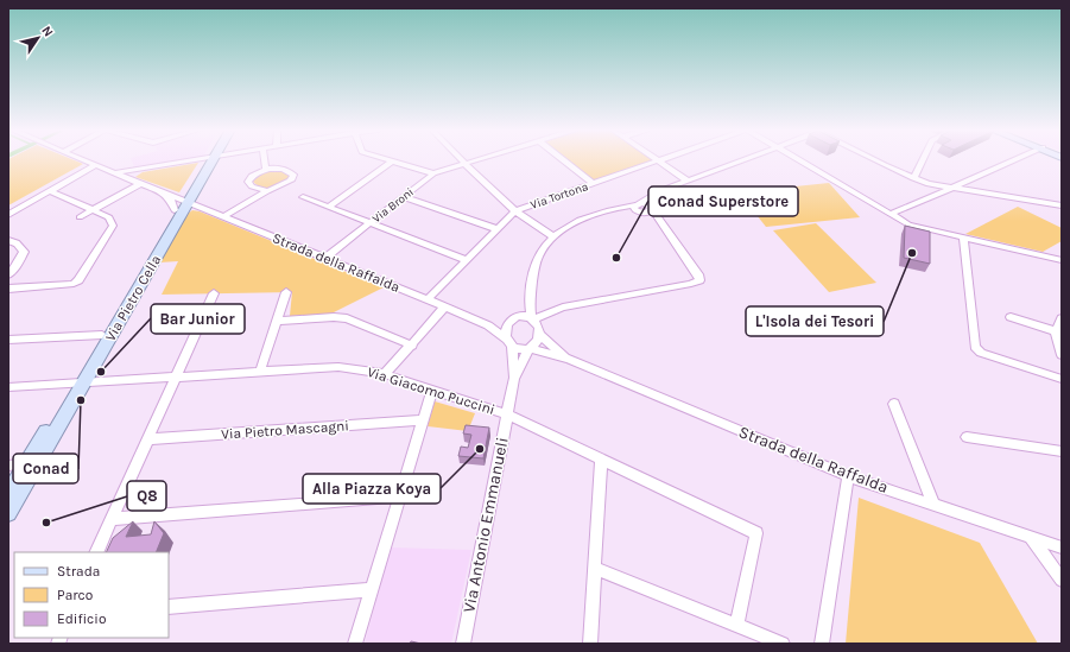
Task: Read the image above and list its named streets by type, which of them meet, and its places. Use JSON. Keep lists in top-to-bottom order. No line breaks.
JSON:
{"streets":{"main road":["Via Pietro Cella"],"street":["Via Tortona","Via Broni","Strada della Raffalda","Via Giacomo Puccini","Via Pietro Mascagni","Via Antonio Emmanueli"]},"crossings":[["Via Tortona","Strada della Raffalda"],["Via Broni","Strada della Raffalda"],["Strada della Raffalda","Via Pietro Cella"],["Strada della Raffalda","Via Antonio Emmanueli"],["Via Pietro Cella","Via Giacomo Puccini"],["Via Giacomo Puccini","Via Antonio Emmanueli"]],"places":["L'Isola dei Tesori","Conad Superstore","Bar Junior","Conad","Alla Piazza Koya","Q8"],"legend":["Strada","Parco","Edificio"],"north":"top right"}
